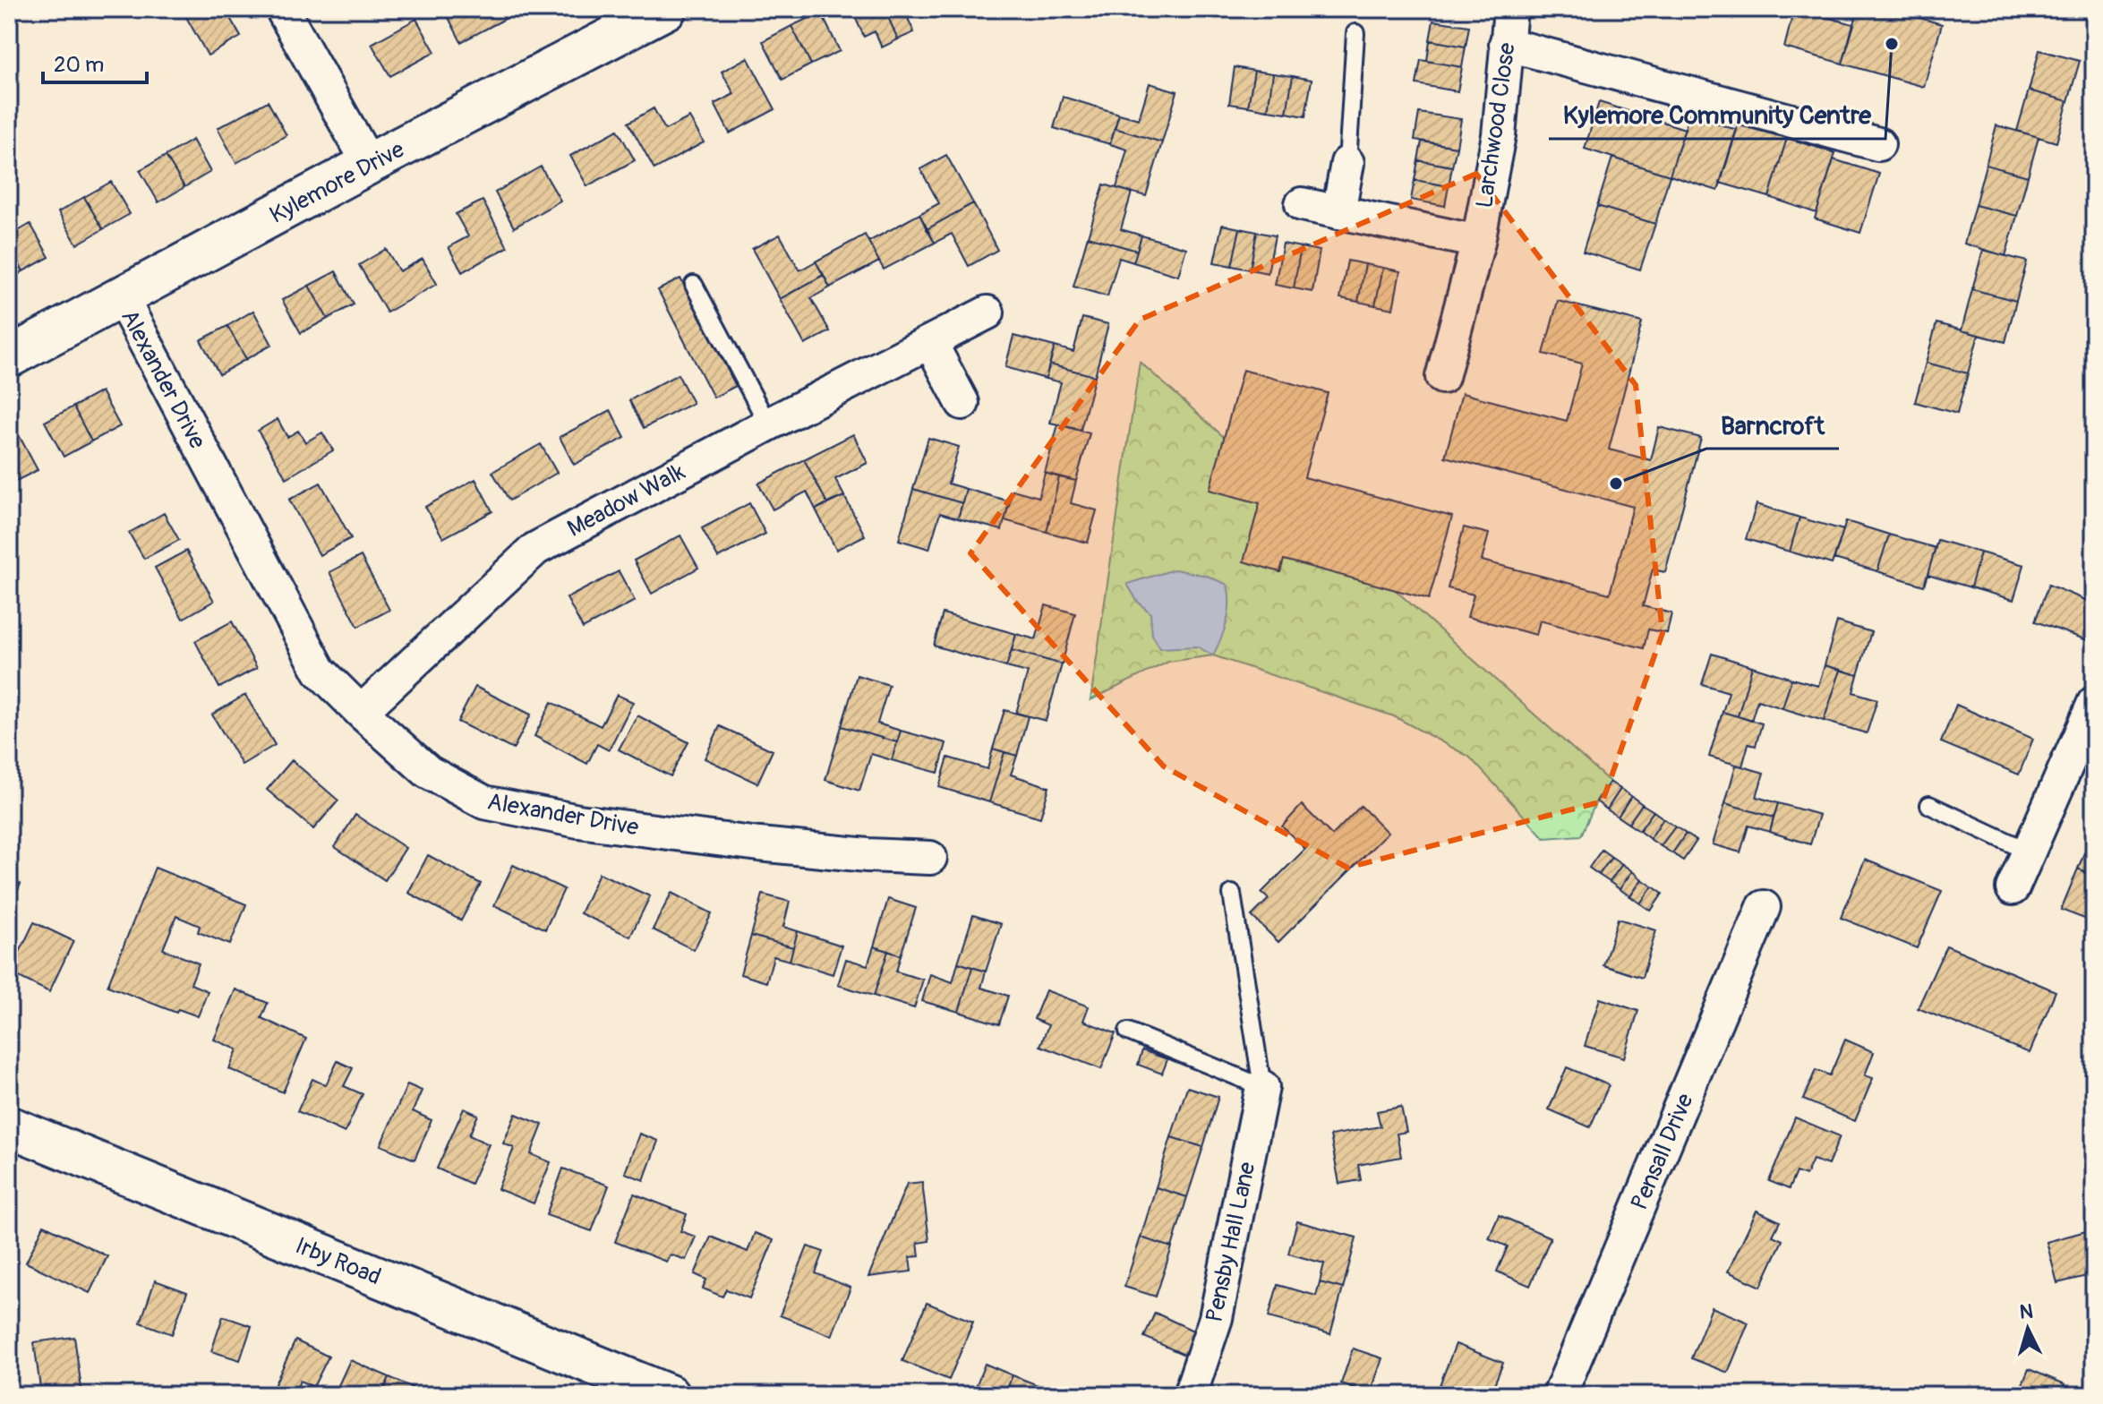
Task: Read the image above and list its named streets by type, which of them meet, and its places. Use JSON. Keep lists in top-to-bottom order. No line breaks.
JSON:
{"streets":{"street":["Larchwood Close","Kylemore Drive","Alexander Drive","Meadow Walk","Pensall Drive","Pensby Hall Lane","Irby Road"]},"crossings":[["Kylemore Drive","Alexander Drive"],["Alexander Drive","Meadow Walk"]],"places":["Kylemore Community Centre","Barncroft"],"scale_bar":"20 m","north":"top"}
